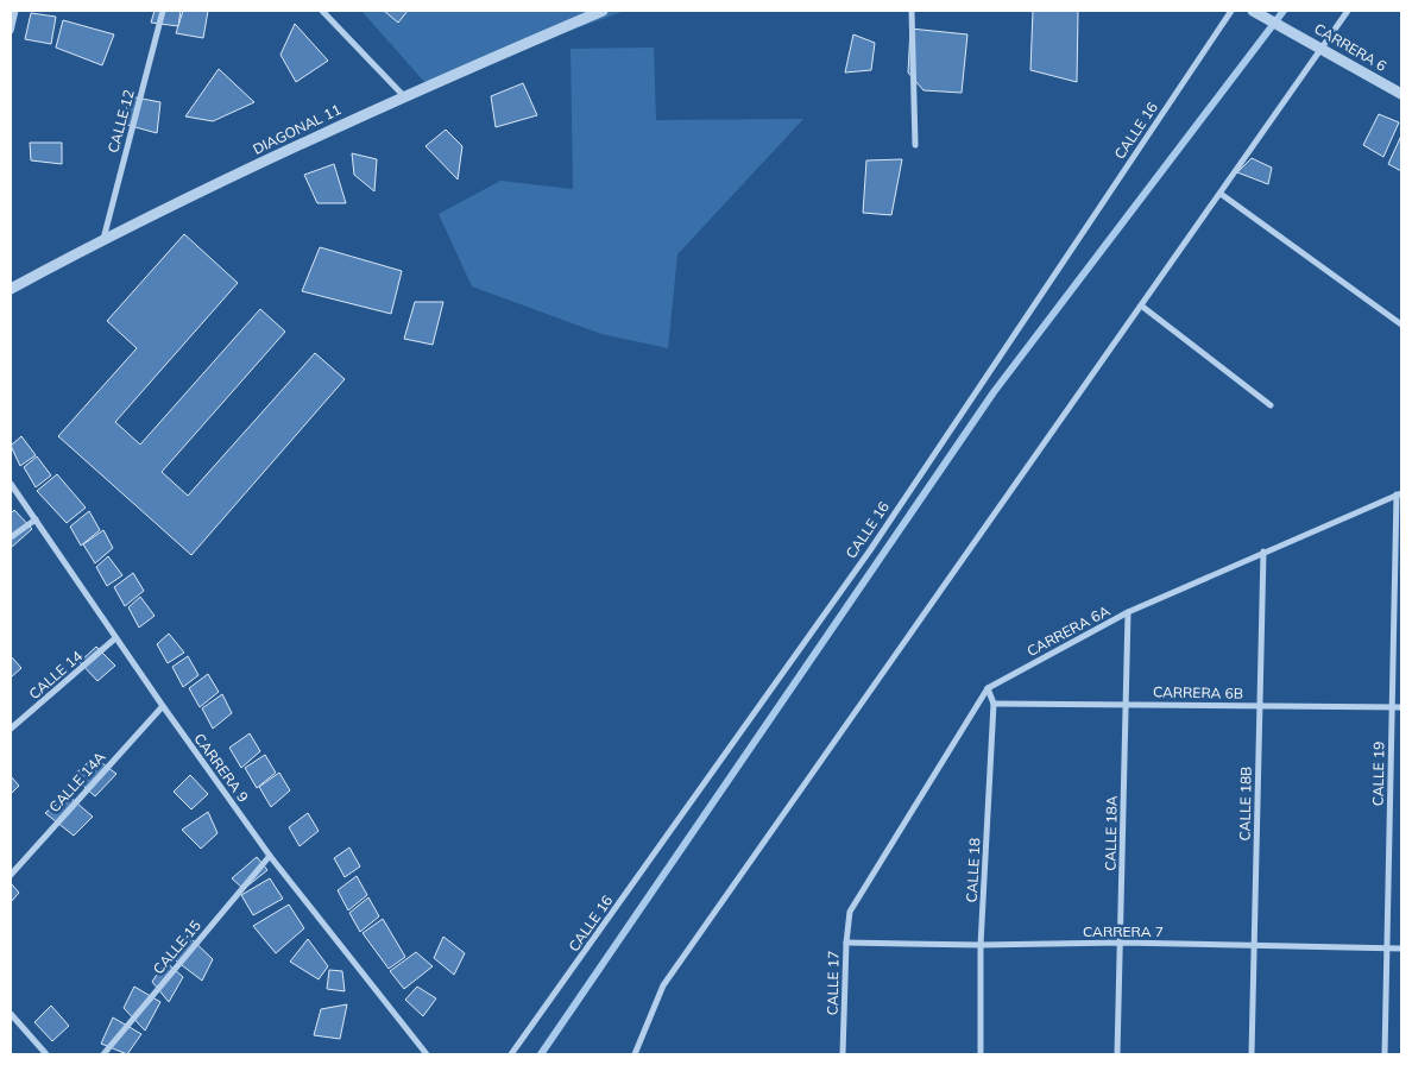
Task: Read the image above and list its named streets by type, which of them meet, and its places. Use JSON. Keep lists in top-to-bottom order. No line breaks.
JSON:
{"streets":{"street":["CARRERA 6","CALLE 12","DIAGONAL 11","CALLE 16","CARRERA 6A","CALLE 14","CARRERA 6B","CARRERA 9","CALLE 19","CALLE 14A","CALLE 18B","CALLE 18A","CALLE 18","CARRERA 7","CALLE 15","CALLE 17"]},"crossings":[["CALLE 12","DIAGONAL 11"],["CARRERA 6A","CALLE 19"],["CARRERA 6A","CALLE 18B"],["CARRERA 6A","CALLE 18A"],["CARRERA 6A","CALLE 18"],["CARRERA 6A","CALLE 17"],["CALLE 14","CARRERA 9"],["CARRERA 6B","CALLE 19"],["CARRERA 6B","CALLE 18B"],["CARRERA 6B","CALLE 18A"],["CARRERA 6B","CALLE 18"],["CARRERA 9","CALLE 14A"],["CARRERA 9","CALLE 15"],["CALLE 19","CARRERA 7"],["CALLE 18B","CARRERA 7"],["CALLE 18A","CARRERA 7"],["CALLE 18","CARRERA 7"],["CALLE 18","CALLE 17"],["CARRERA 7","CALLE 17"]]}
